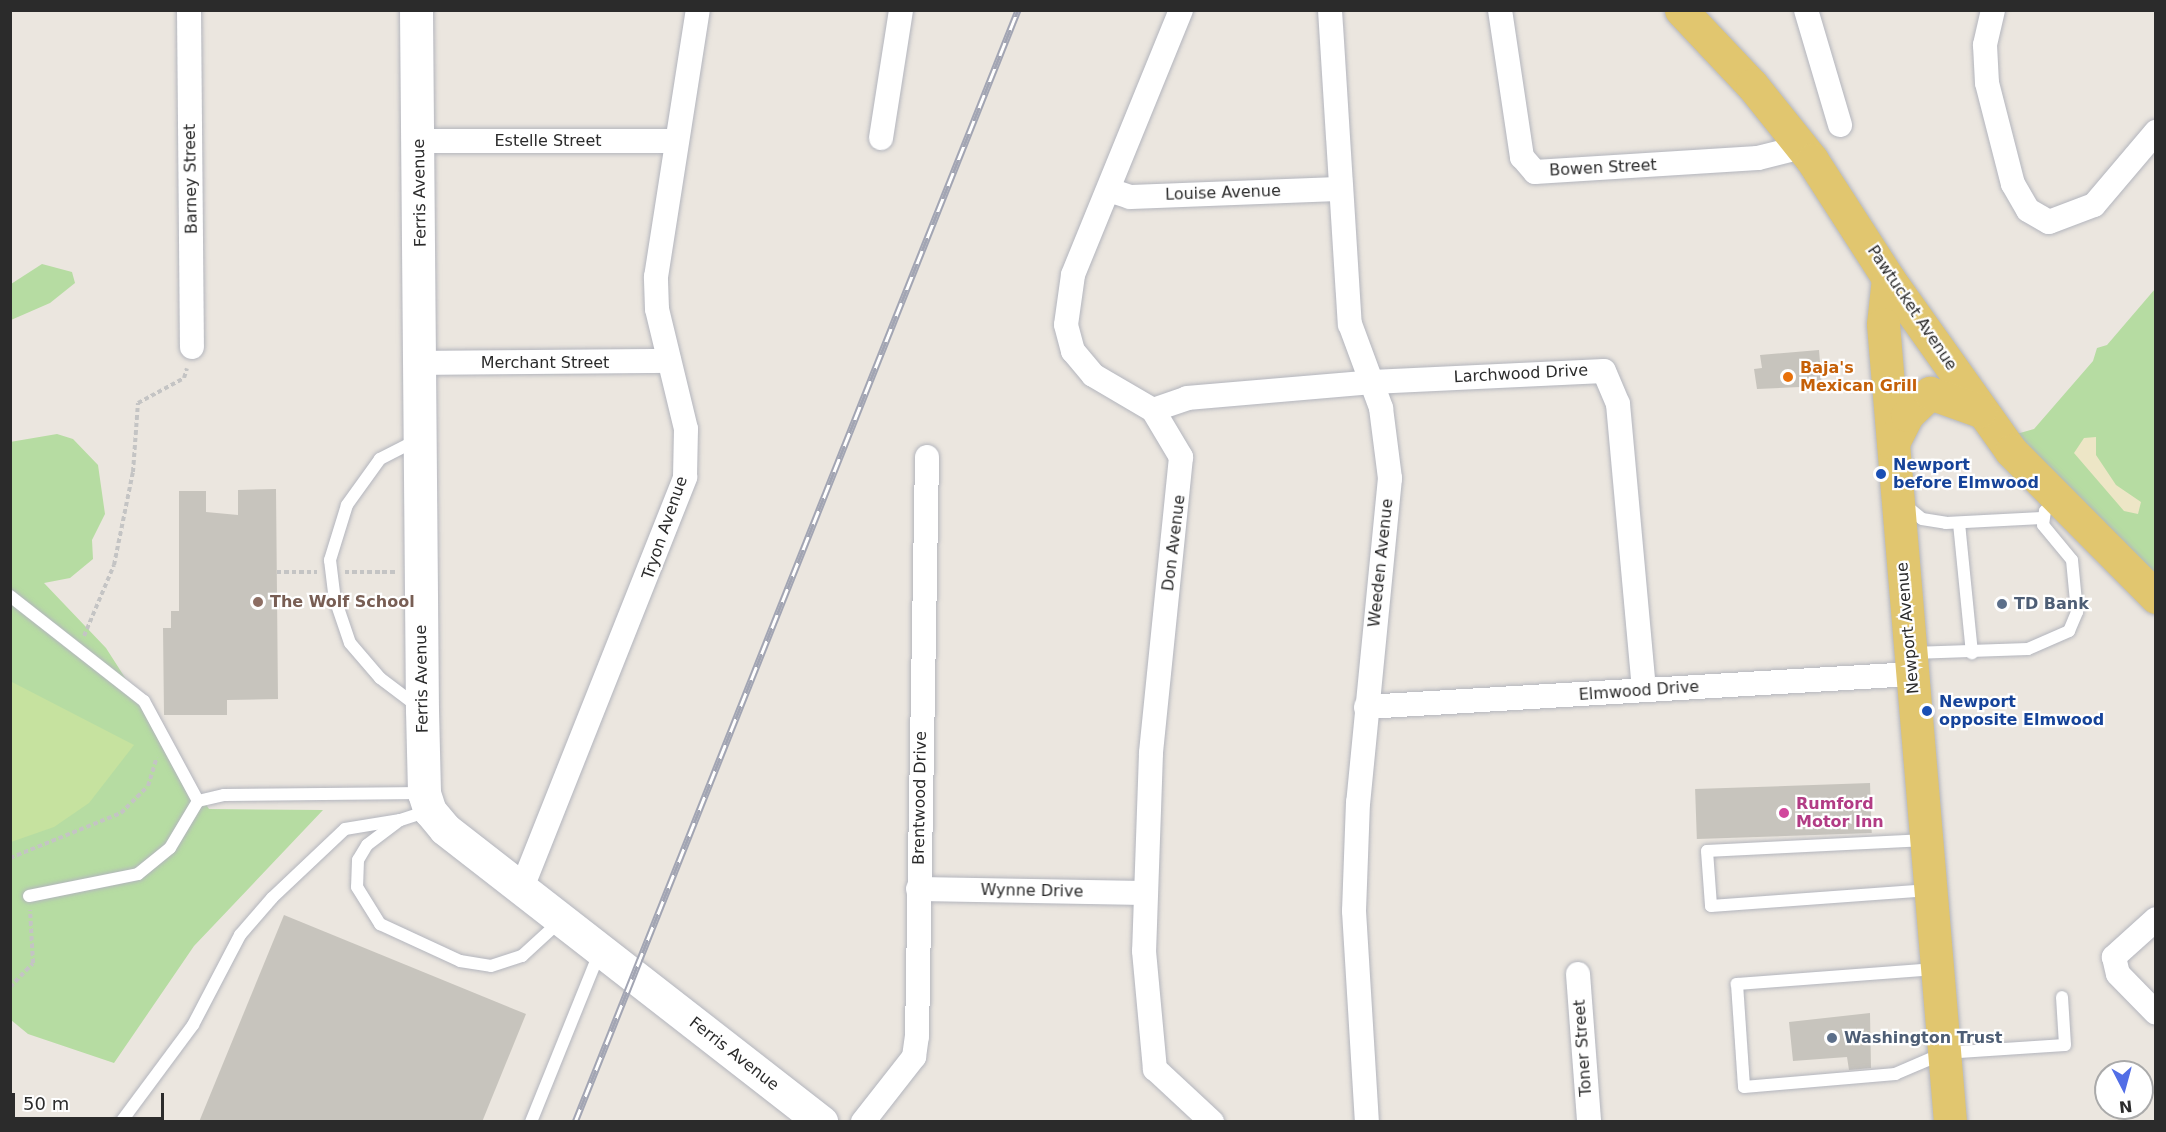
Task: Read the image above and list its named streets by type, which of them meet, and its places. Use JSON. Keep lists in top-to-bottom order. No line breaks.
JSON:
{"streets":{"main road":["Pawtucket Avenue","Newport Avenue"],"street":["Estelle Street","Bowen Street","Barney Street","Ferris Avenue","Louise Avenue","Merchant Street","Larchwood Drive","Tryon Avenue","Don Avenue","Weeden Avenue","Elmwood Drive","Brentwood Drive","Wynne Drive","Toner Street"]},"crossings":[["Estelle Street","Ferris Avenue"],["Estelle Street","Tryon Avenue"],["Bowen Street","Pawtucket Avenue"],["Ferris Avenue","Merchant Street"],["Ferris Avenue","Tryon Avenue"],["Louise Avenue","Don Avenue"],["Louise Avenue","Weeden Avenue"],["Pawtucket Avenue","Newport Avenue"],["Merchant Street","Tryon Avenue"],["Larchwood Drive","Don Avenue"],["Larchwood Drive","Weeden Avenue"],["Larchwood Drive","Elmwood Drive"],["Don Avenue","Wynne Drive"],["Weeden Avenue","Elmwood Drive"],["Newport Avenue","Elmwood Drive"],["Brentwood Drive","Wynne Drive"]],"places":["Baja's Mexican Grill","Newport before Elmwood","The Wolf School","TD Bank","Newport opposite Elmwood","Rumford Motor Inn","Washington Trust"],"scale_bar":"50 m","north":"bottom"}
